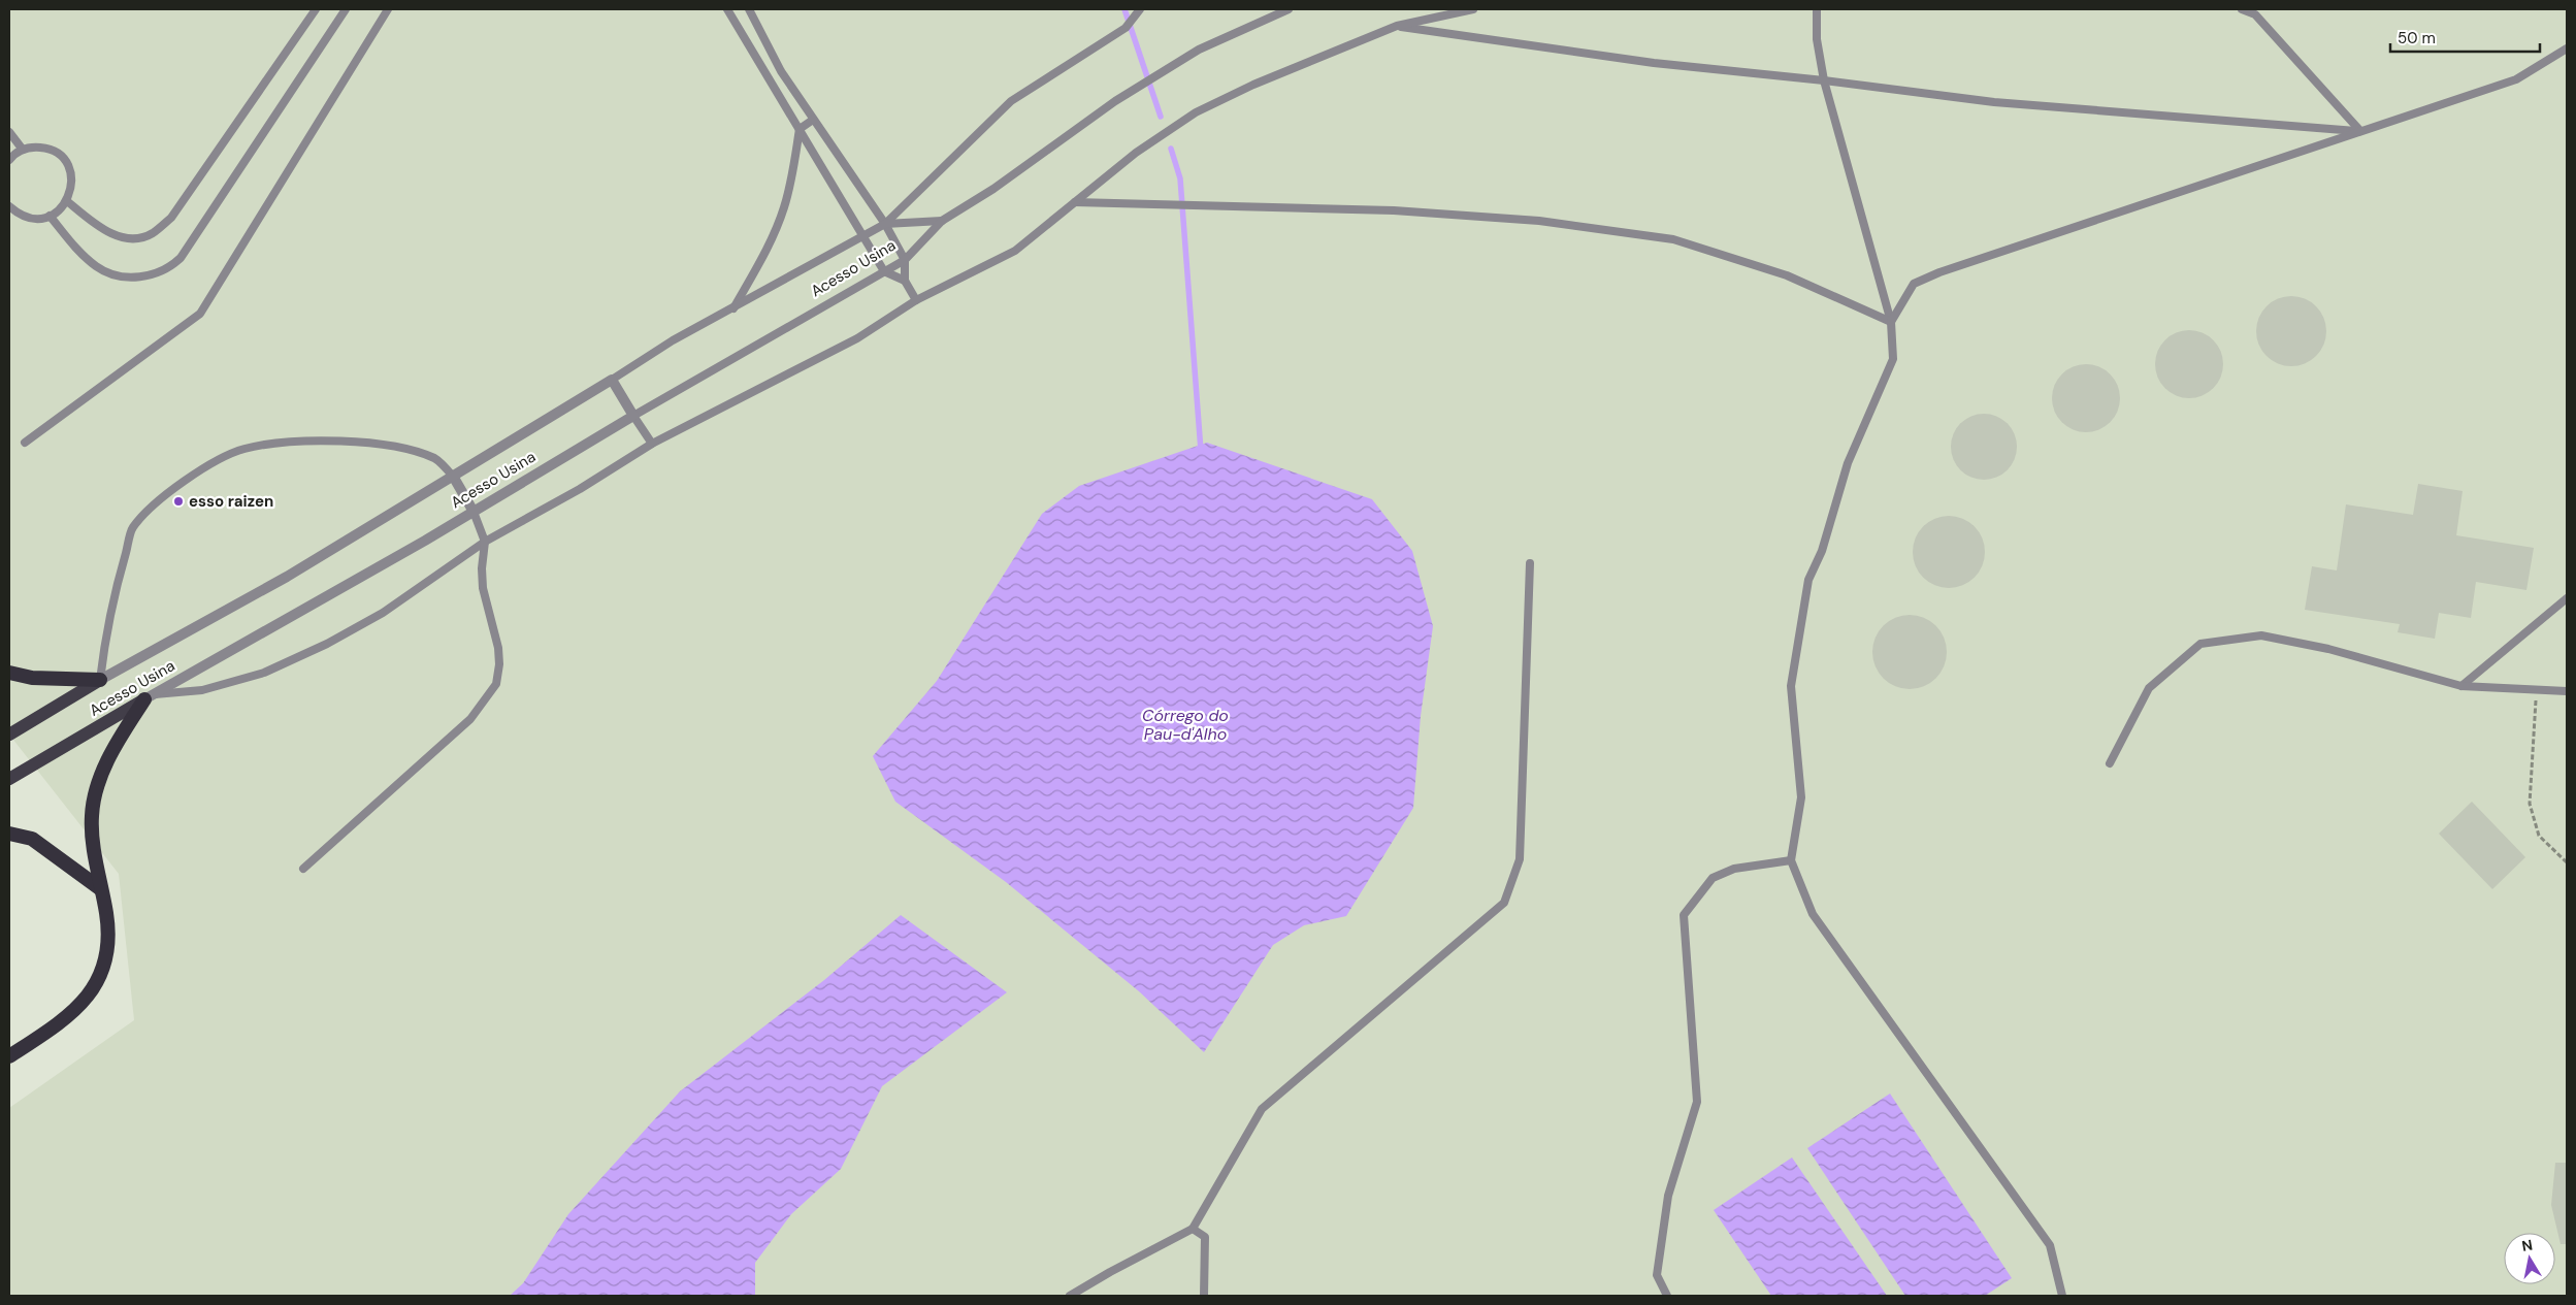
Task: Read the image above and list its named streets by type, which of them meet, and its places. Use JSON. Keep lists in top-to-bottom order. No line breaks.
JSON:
{"streets":{"main road":["Acesso Usina"]},"water":["Córrego do Pau-d'Alho"],"places":["esso raizen"],"scale_bar":"50 m","north":"top"}
